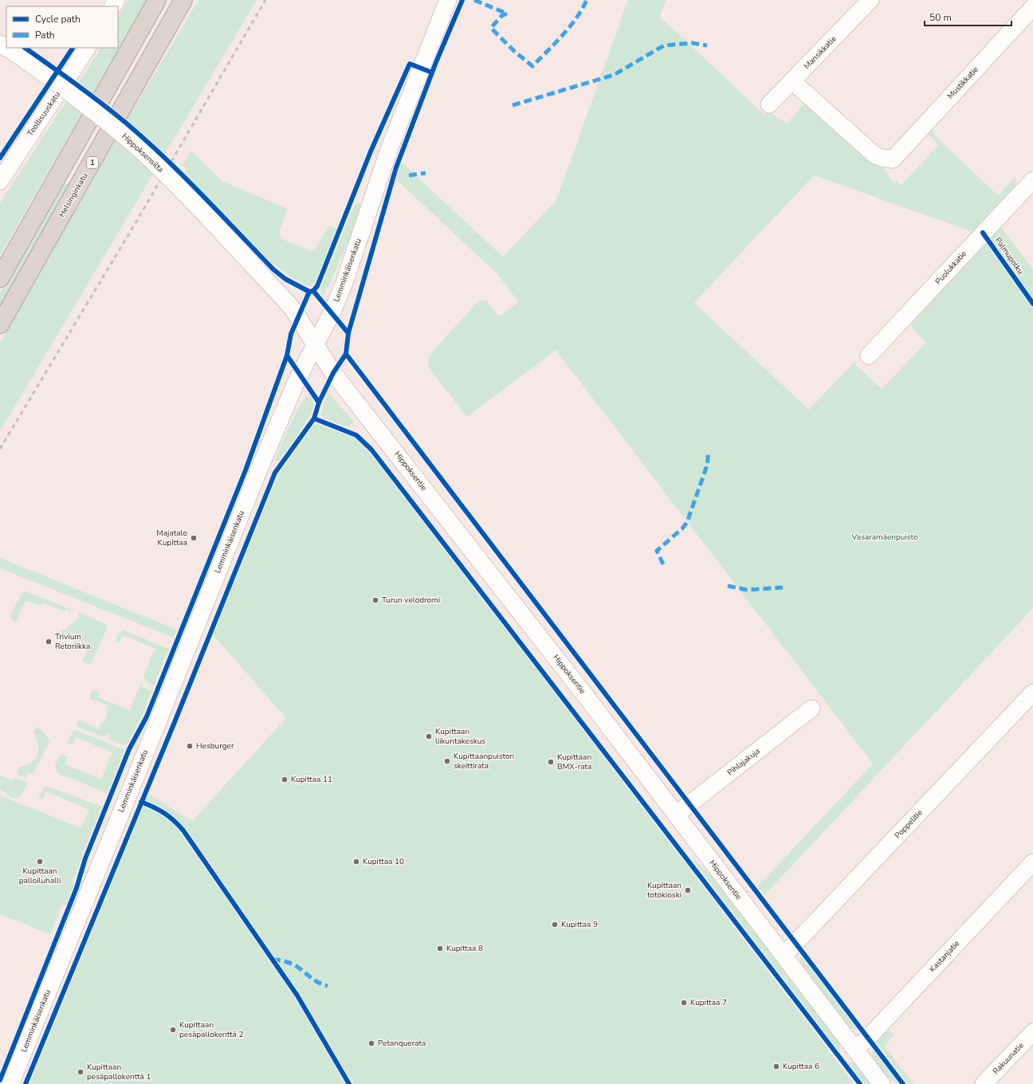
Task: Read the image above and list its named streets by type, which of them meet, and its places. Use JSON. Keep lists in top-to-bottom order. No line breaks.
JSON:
{"streets":{"highway":["1","Helsinginkatu"],"street":["Mansikkatie","Mustikkatie","Teollisuuskatu","Hippoksensilta","Puolukkatie","Lemminkäisenkatu","Hippoksentie","Pihlajakuja","Poppelitie","Kastanjatie","Rakuunatie"],"cycle path":["Palmupolku"]},"crossings":[["Mansikkatie","Mustikkatie"],["Hippoksensilta","Hippoksentie"],["Lemminkäisenkatu","Hippoksentie"],["Hippoksentie","Pihlajakuja"],["Hippoksentie","Poppelitie"],["Hippoksentie","Kastanjatie"]],"parks":["Vasaramäenpuisto"],"places":["Majatalo Kupittaa","Turun velodromi","Trivium Retoriikka","Kupittaan liikuntakeskus","Hesburger","Kupittaanpuiston skeittirata","Kupittaan BMX-rata","Kupittaa 11","Kupittaan palloiluhalli","Kupittaa 10","Kupittaan totokioski","Kupittaa 9","Kupittaa 8","Kupittaa 7","Kupittaan pesäpallokenttä 2","Petanquerata","Kupittaa 6","Kupittaan pesäpallokenttä 1"],"legend":["Cycle path","Path"],"scale_bar":"50 m"}
